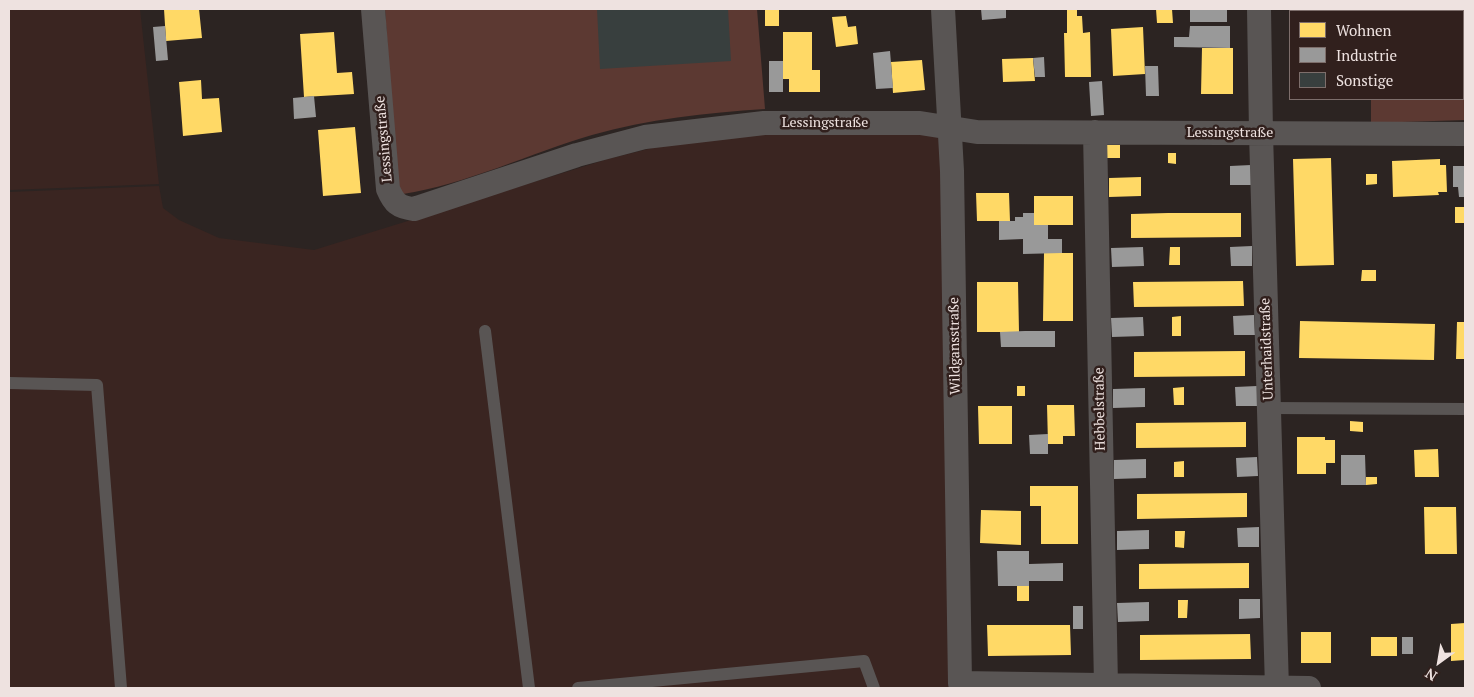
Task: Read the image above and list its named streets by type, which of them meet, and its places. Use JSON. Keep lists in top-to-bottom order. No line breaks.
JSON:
{"streets":{"street":["Lessingstraße","Wildgansstraße","Unterhaidstraße","Hebbelstraße"]},"crossings":[["Lessingstraße","Wildgansstraße"],["Lessingstraße","Unterhaidstraße"],["Lessingstraße","Hebbelstraße"],["Wildgansstraße","Hebbelstraße"]],"legend":["Wohnen","Industrie","Sonstige"],"north":"bottom left"}
